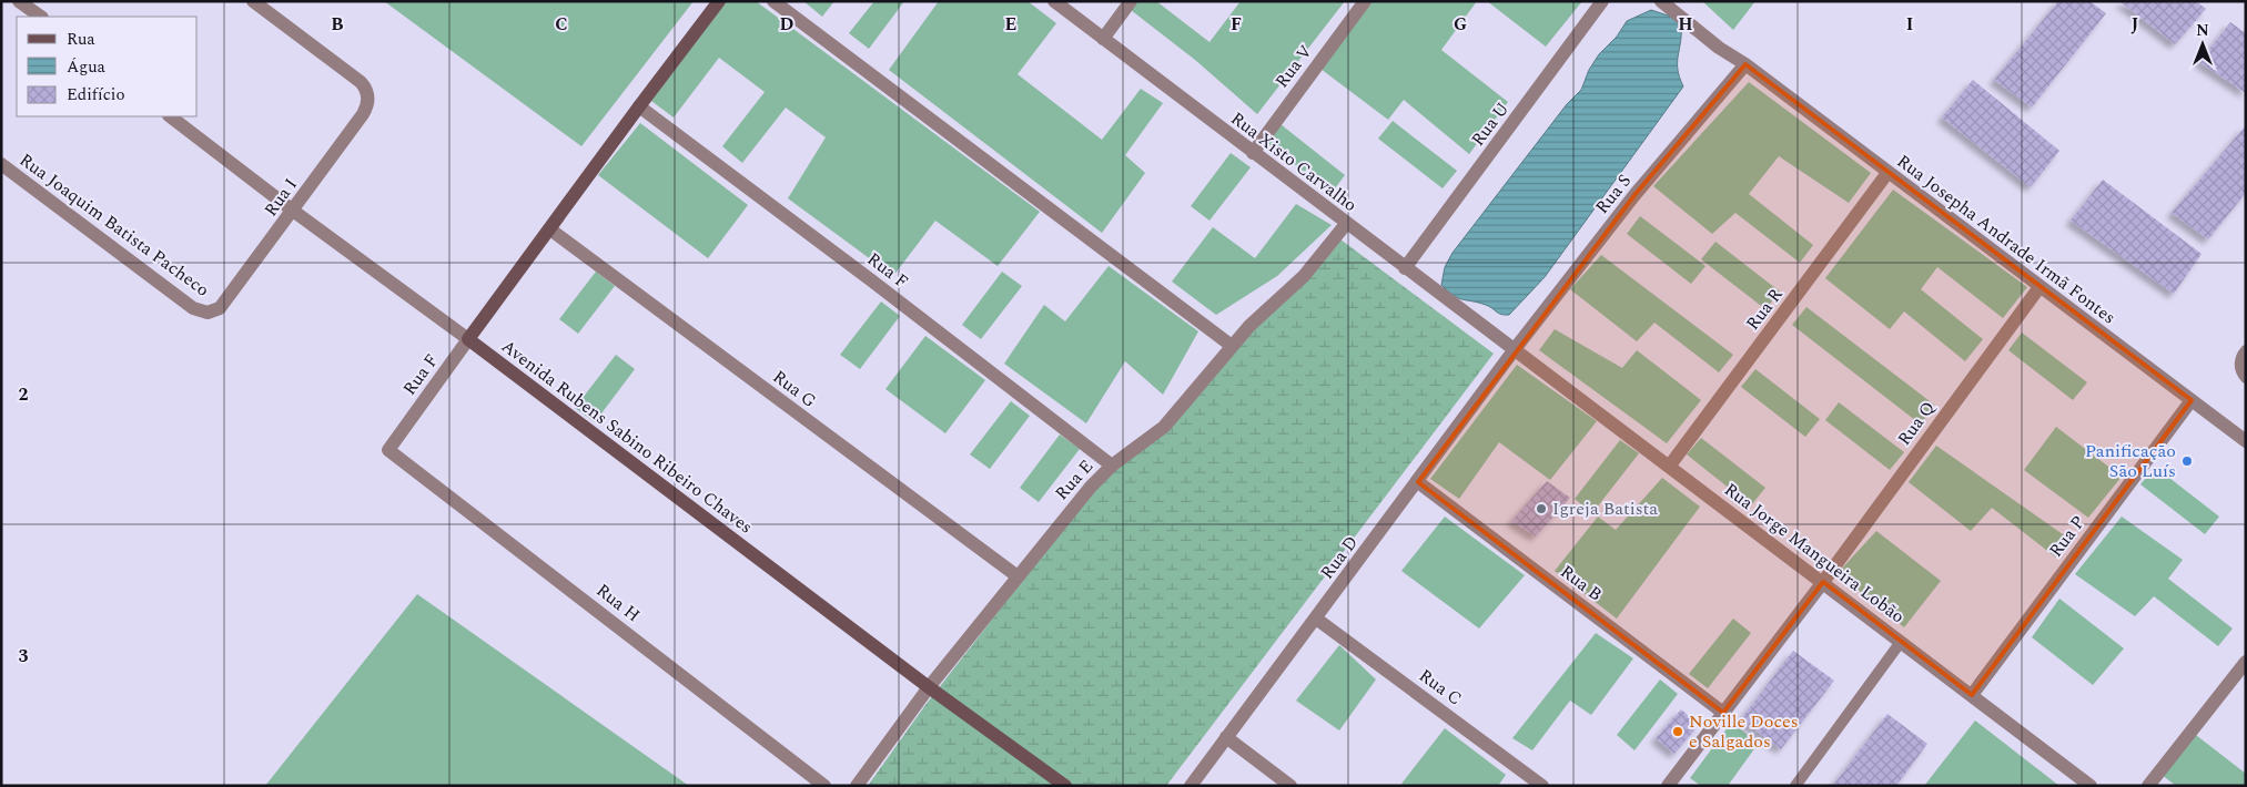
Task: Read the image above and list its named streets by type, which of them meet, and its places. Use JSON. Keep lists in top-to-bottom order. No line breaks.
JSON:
{"streets":{"street":["Rua V","Rua U","Rua Xisto Carvalho","Rua S","Rua I","Rua Joaquim Batista Pacheco","Rua Josepha Andrade Irmã Fontes","Rua F","Rua R","Rua G","Rua Q","Avenida Rubens Sabino Ribeiro Chaves","Rua E","Rua P","Rua Jorge Mangueira Lobão","Rua D","Rua B","Rua H","Rua C"]},"crossings":[["Rua V","Rua Xisto Carvalho"],["Rua U","Rua Xisto Carvalho"],["Rua Xisto Carvalho","Rua S"],["Rua Xisto Carvalho","Rua E"],["Rua Xisto Carvalho","Rua Jorge Mangueira Lobão"],["Rua Xisto Carvalho","Rua D"],["Rua S","Rua Josepha Andrade Irmã Fontes"],["Rua S","Rua Jorge Mangueira Lobão"],["Rua S","Rua D"],["Rua I","Rua Joaquim Batista Pacheco"],["Rua I","Avenida Rubens Sabino Ribeiro Chaves"],["Rua Josepha Andrade Irmã Fontes","Rua R"],["Rua Josepha Andrade Irmã Fontes","Rua Q"],["Rua Josepha Andrade Irmã Fontes","Rua P"],["Rua F","Rua G"],["Rua F","Avenida Rubens Sabino Ribeiro Chaves"],["Rua F","Rua E"],["Rua F","Rua H"],["Rua R","Rua Jorge Mangueira Lobão"],["Rua G","Rua E"],["Rua Q","Rua Jorge Mangueira Lobão"],["Avenida Rubens Sabino Ribeiro Chaves","Rua E"],["Rua P","Rua Jorge Mangueira Lobão"],["Rua Jorge Mangueira Lobão","Rua D"],["Rua D","Rua B"],["Rua D","Rua C"]],"places":["Panificação São Luís","Igreja Batista","Noville Doces e Salgados"],"legend":["Rua","Água","Edifício"],"north":"top","grid":{"columns":["B","C","D","E","F","G","H","I","J"],"rows":["2","3"]}}
